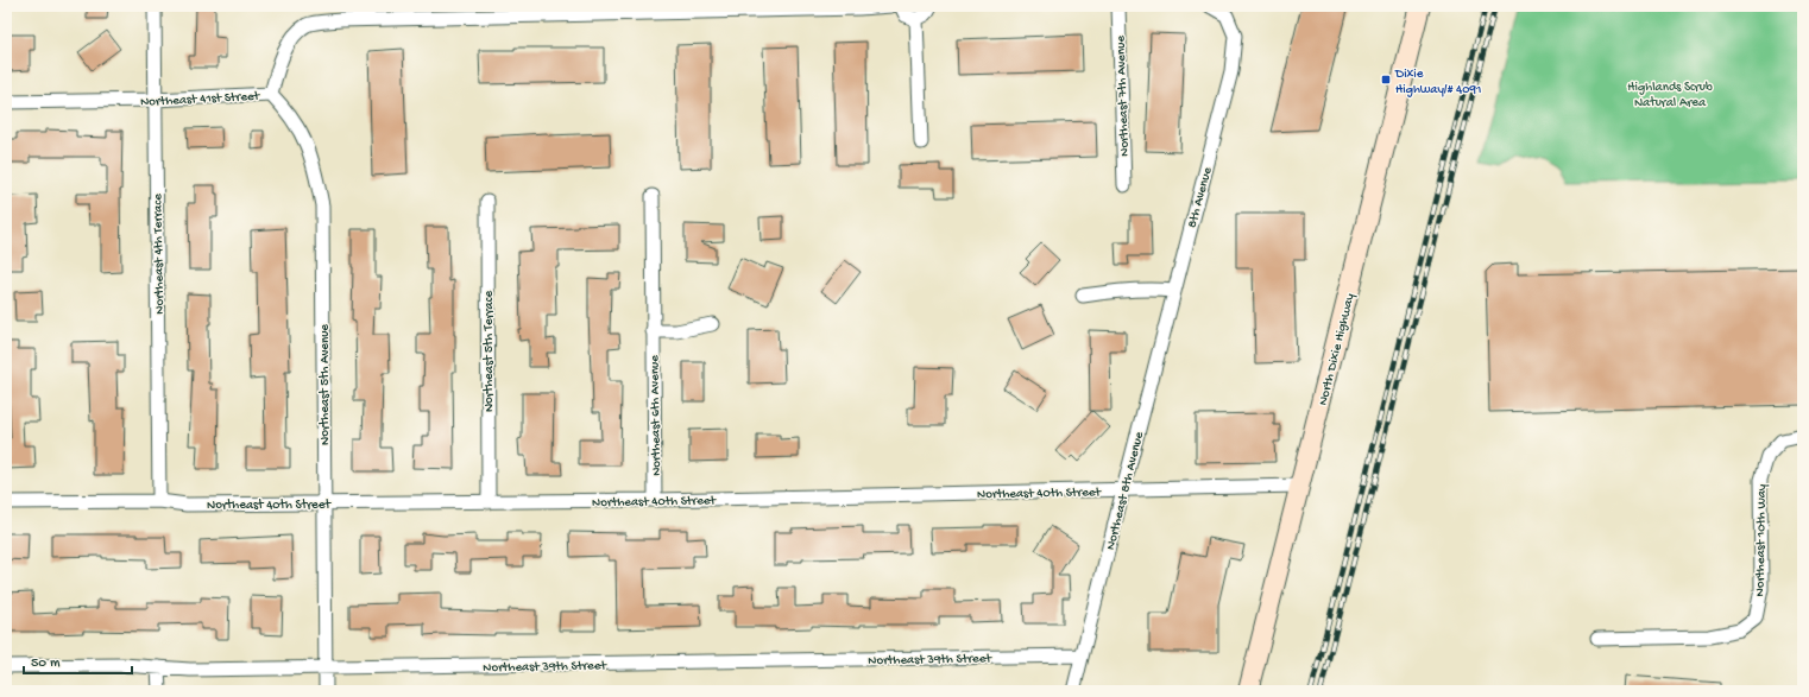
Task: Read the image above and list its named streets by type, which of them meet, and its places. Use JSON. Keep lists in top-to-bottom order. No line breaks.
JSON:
{"streets":{"main road":["North Dixie Highway"],"street":["Northeast 7th Avenue","Northeast 41st Street","8th Avenue","Northeast 4th Terrace","Northeast 5th Terrace","Northeast 5th Avenue","Northeast 6th Avenue","Northeast 8th Avenue","Northeast 40th Street","Northeast 10th Way","Northeast 39th Street"]},"crossings":[["Northeast 41st Street","Northeast 4th Terrace"],["Northeast 41st Street","Northeast 5th Avenue"],["8th Avenue","Northeast 8th Avenue"],["Northeast 4th Terrace","Northeast 40th Street"],["North Dixie Highway","Northeast 40th Street"],["Northeast 5th Terrace","Northeast 40th Street"],["Northeast 5th Avenue","Northeast 40th Street"],["Northeast 5th Avenue","Northeast 39th Street"],["Northeast 6th Avenue","Northeast 40th Street"],["Northeast 8th Avenue","Northeast 40th Street"],["Northeast 8th Avenue","Northeast 39th Street"]],"parks":["Highlands Scrub Natural Area"],"places":{"transit":["Dixie Highway/# 4091"]},"scale_bar":"50 m"}
